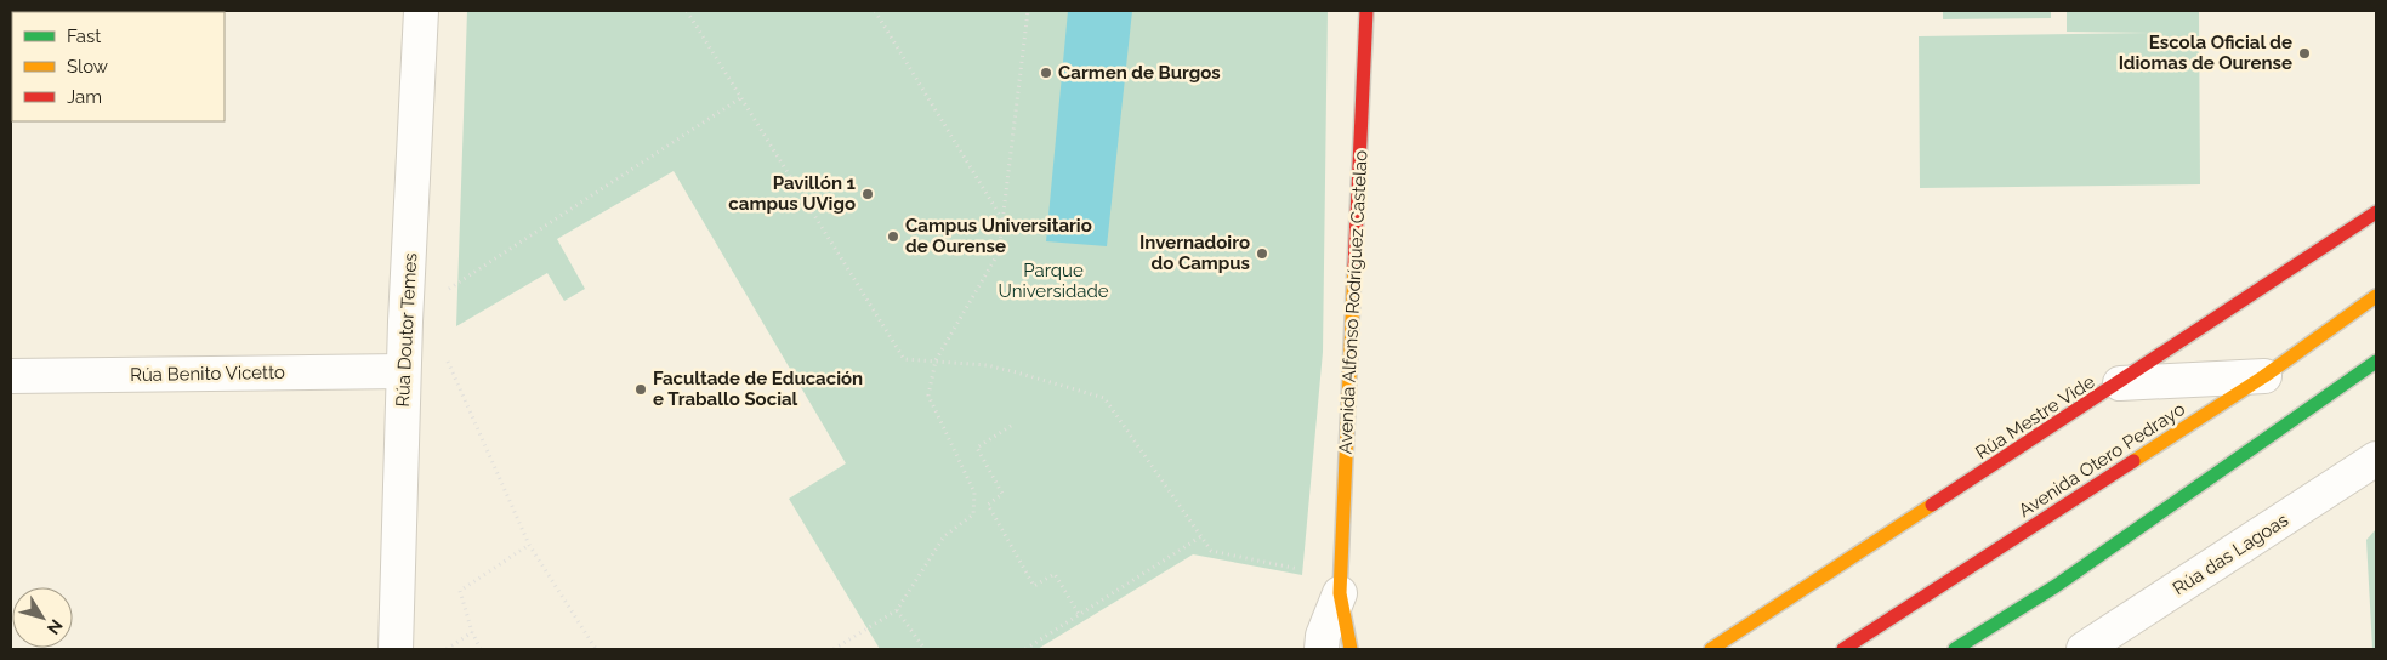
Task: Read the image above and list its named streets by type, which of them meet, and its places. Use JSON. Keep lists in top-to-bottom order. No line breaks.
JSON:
{"streets":{"street":["Avenida Alfonso Rodríguez Castelao","Rúa Doutor Temes","Rúa Benito Vicetto","Rúa Mestre Vide","Avenida Otero Pedrayo","Rúa das Lagoas"]},"crossings":[["Rúa Doutor Temes","Rúa Benito Vicetto"]],"parks":["Parque Universidade"],"places":["Escola Oficial de Idiomas de Ourense","Carmen de Burgos","Pavillón 1 campus UVigo","Campus Universitario de Ourense","Invernadoiro do Campus","Facultade de Educación e Traballo Social"],"legend":["Fast","Slow","Jam"],"north":"bottom right"}
